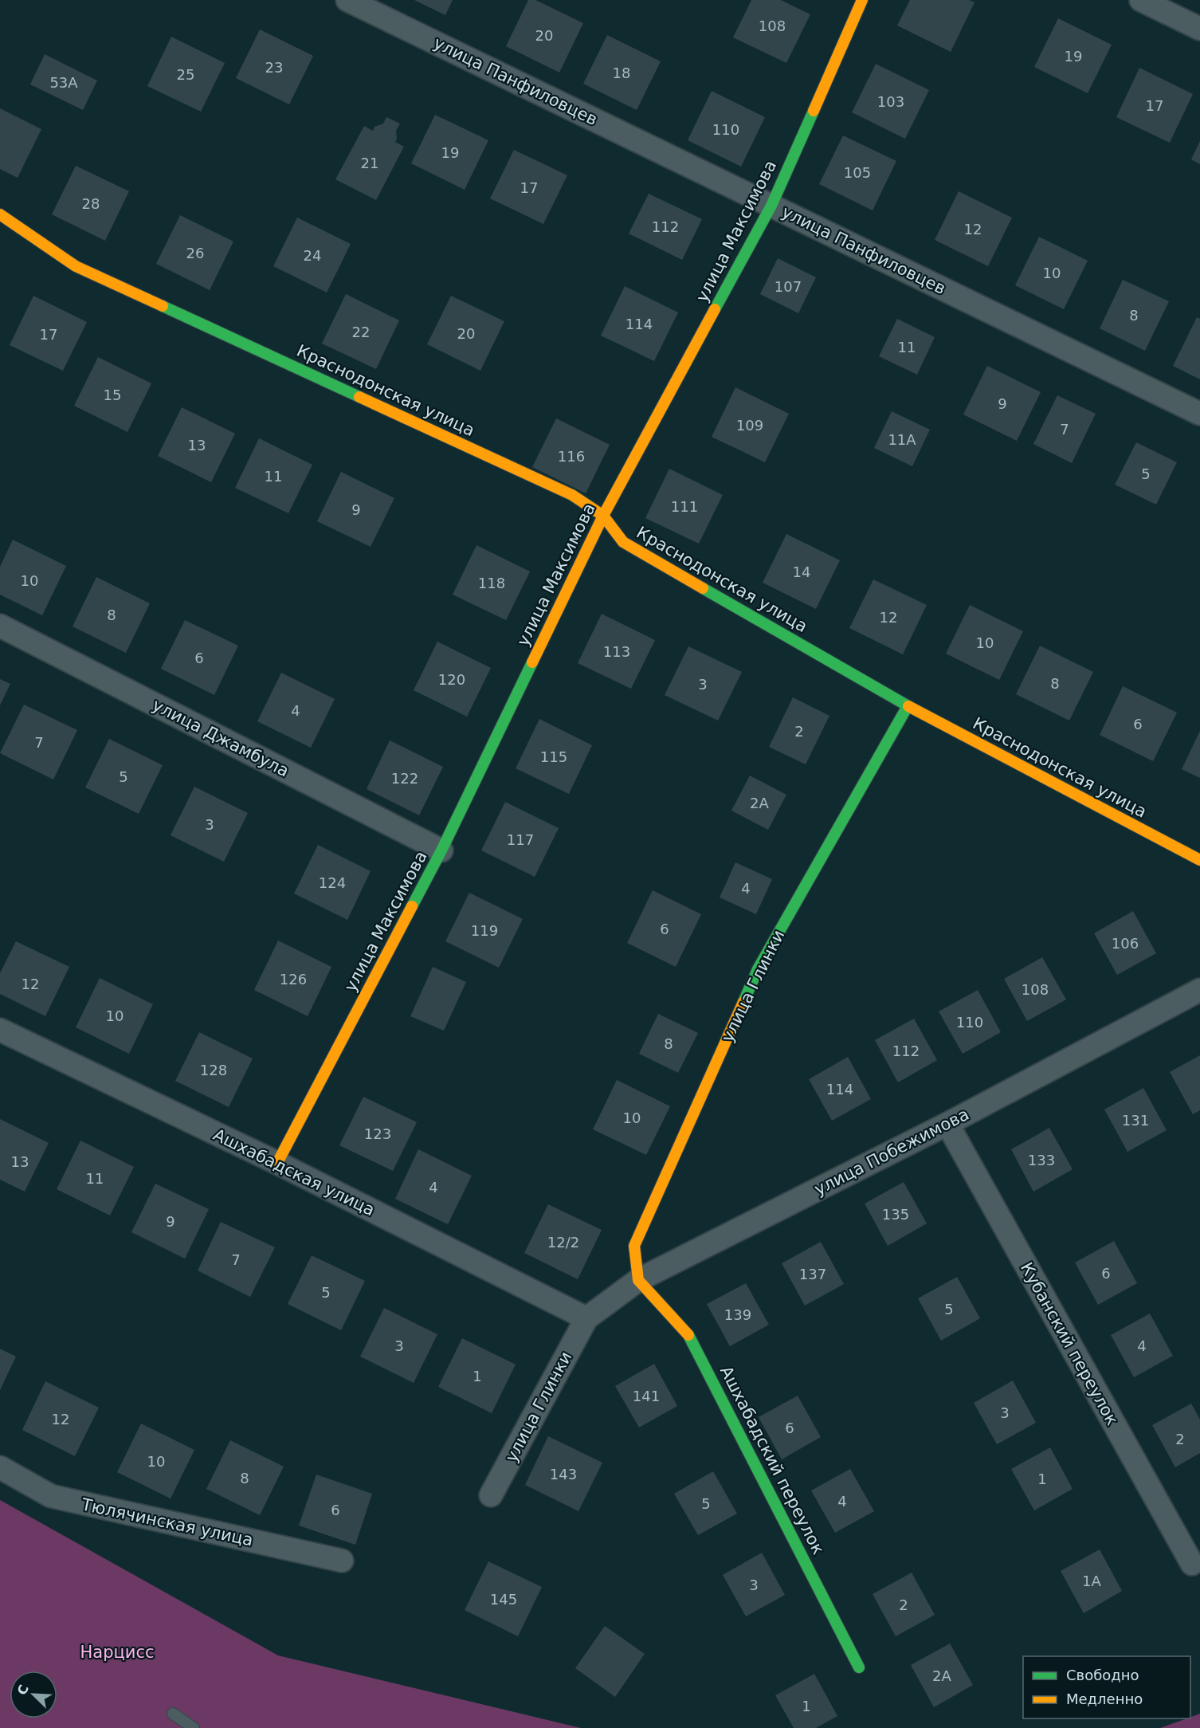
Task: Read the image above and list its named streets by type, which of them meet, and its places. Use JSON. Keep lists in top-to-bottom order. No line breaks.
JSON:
{"streets":{"street":["улица Панфиловцев","улица Максимова","Краснодонская улица","улица Джамбула","улица Глинки","улица Побежимова","Ашхабадская улица","Кубанский переулок","Ашхабадский переулок","Тюлячинская улица"]},"crossings":[["улица Панфиловцев","улица Максимова"],["улица Максимова","Краснодонская улица"],["улица Максимова","улица Джамбула"],["улица Максимова","Ашхабадская улица"],["Краснодонская улица","улица Глинки"],["улица Глинки","улица Побежимова"],["улица Глинки","Ашхабадская улица"],["улица Глинки","Ашхабадский переулок"],["улица Побежимова","Ашхабадская улица"],["улица Побежимова","Кубанский переулок"],["улица Побежимова","Ашхабадский переулок"]],"parks":["Нарцисс"],"house_numbers":["108","20","19","23","18","25","53А","103","17","110","19","21","105","17","28","112","12","26","24","10","107","8","114","22","20","17","11","15","9","109","7","11А","13","116","5","11","111","9","14","10","118","8","12","10","113","6","120","8","3","4","6","2","7","115","5","122","2А","3","117","124","4","6","119","106","126","12","108","10","110","8","112","128","114","10","131","123","133","13","11","4","135","9","12/2","7","6","137","5","5","139","3","4","1","141","3","12","6","2","10","143","8","1","4","5","6","1А","3","145","2","2А","1"],"legend":["Свободно","Медленно"],"north":"top left"}
